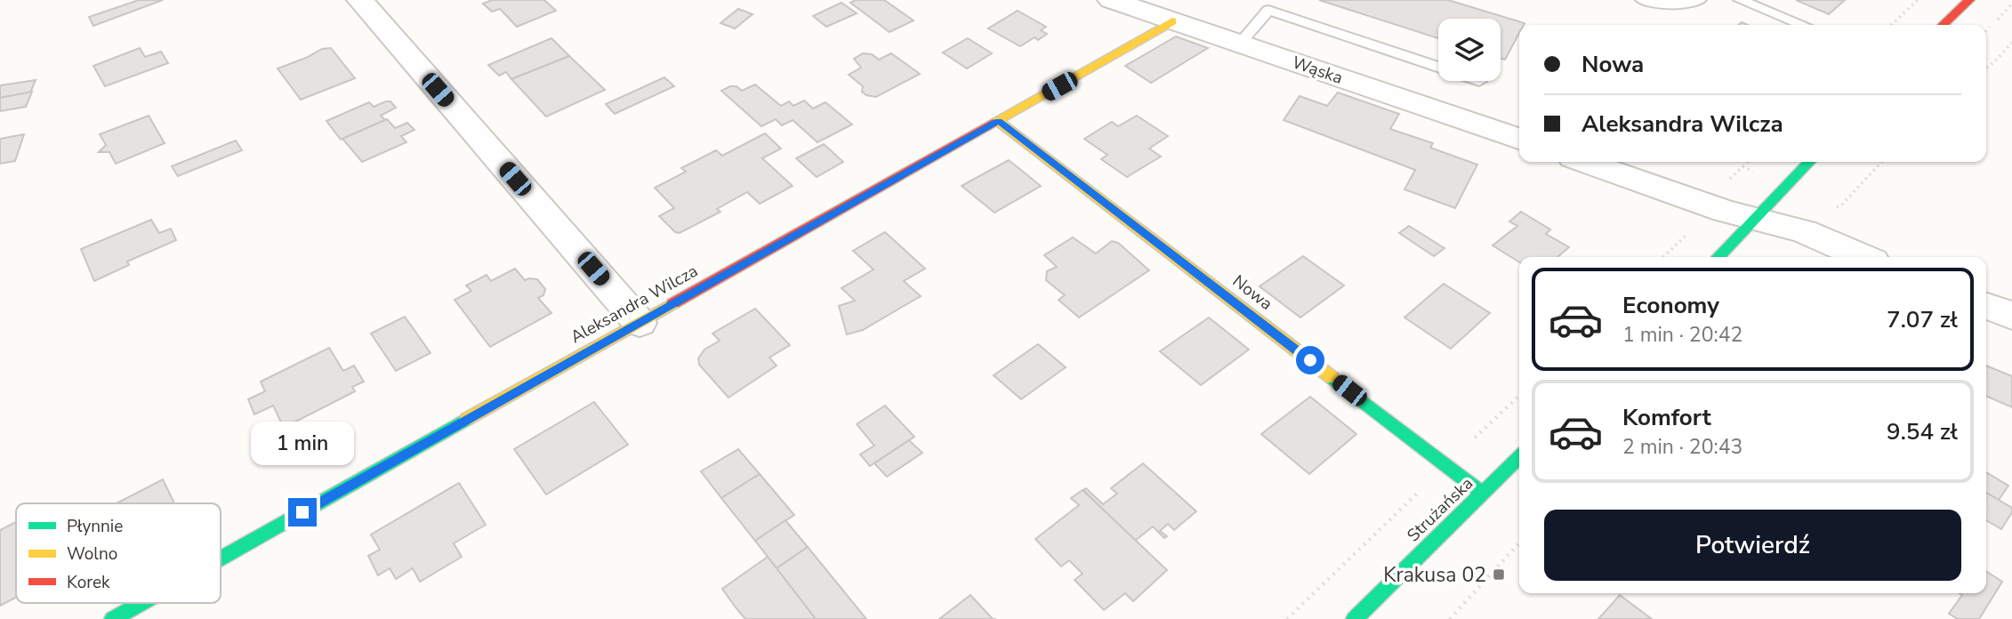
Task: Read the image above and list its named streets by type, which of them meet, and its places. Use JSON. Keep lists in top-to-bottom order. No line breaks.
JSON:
{"streets":{"street":["Wąska","Nowa","Aleksandra Wilcza","Strużańska"]},"crossings":[["Wąska","Aleksandra Wilcza"],["Nowa","Aleksandra Wilcza"],["Nowa","Strużańska"]],"places":{"transit":["Krakusa 02"]},"legend":["Płynnie","Wolno","Korek"],"page":{"banner":["Nowa","Aleksandra Wilcza"],"list":[{"name":"Economy","note":"1 min · 20:42","value":"7.07 zł"},{"name":"Komfort","note":"2 min · 20:43","value":"9.54 zł"}],"bubble":"1 min","buttons":"Potwierdź"}}
